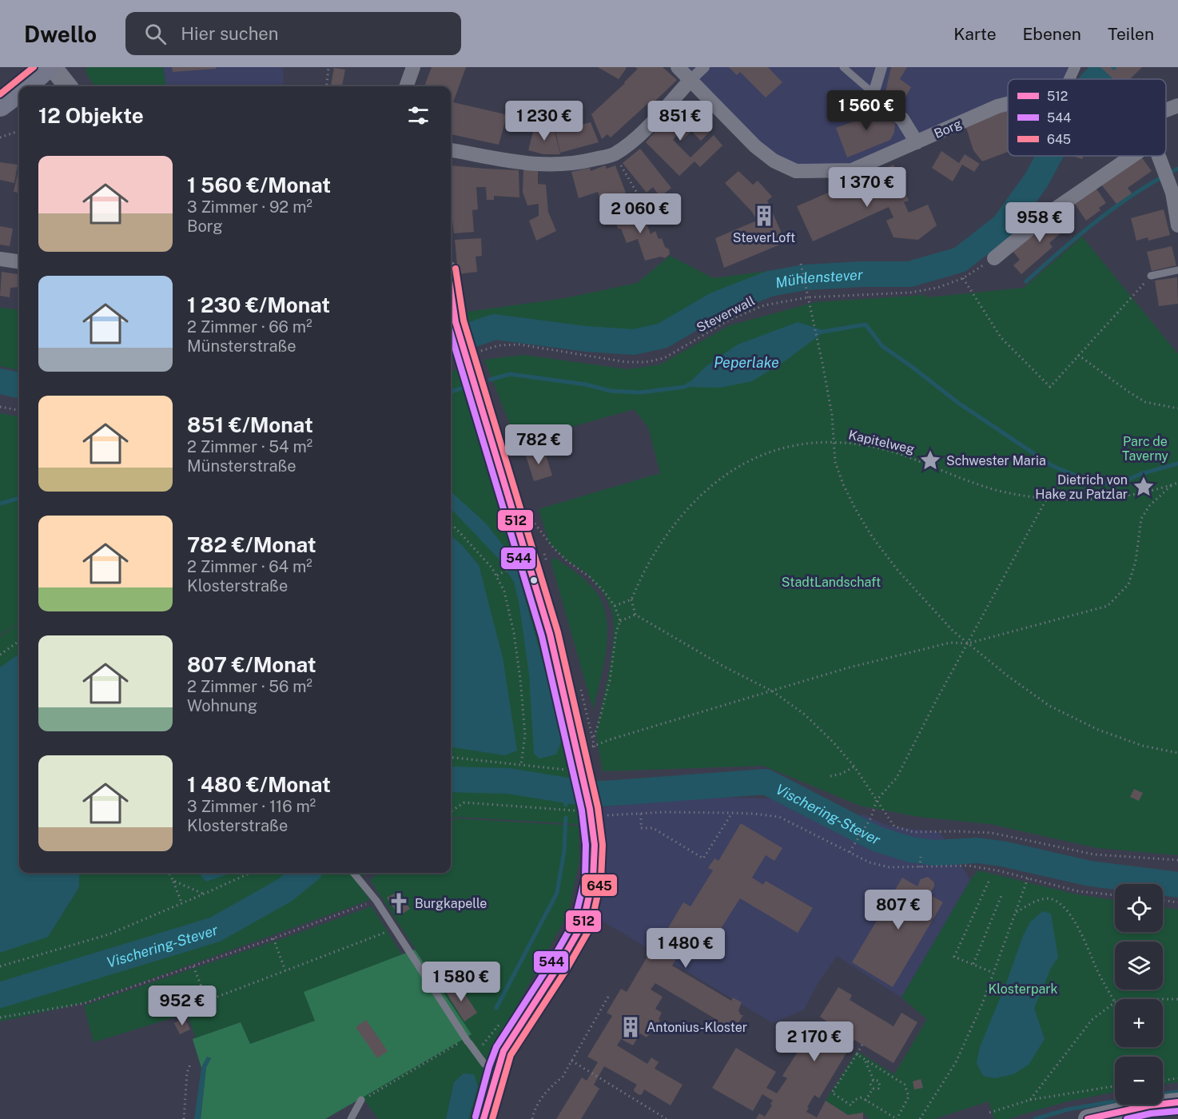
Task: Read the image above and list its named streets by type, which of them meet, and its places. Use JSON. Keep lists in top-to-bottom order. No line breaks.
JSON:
{"streets":{"street":["Borg"],"path":["Steverwall","Kapitelweg"]},"water":["Mühlenstever","Peperlake","Vischering-Stever"],"parks":["Parc de Taverny","StadtLandschaft","Klosterpark"],"places":{"building":["SteverLoft","Antonius-Kloster"],"place":["Schwester Maria","Dietrich von Hake zu Patzlar"],"church":["Burgkapelle"]},"lines":["transit line 645","transit line 512","transit line 544"],"legend":["512","544","645"],"page":{"header":"Dwello","search":"Hier suchen","nav":["Karte","Ebenen","Teilen"],"heading":"12 Objekte","price":["1 560 €","1 230 €","851 €","1 370 €","2 060 €","958 €","782 €","807 €","1 480 €","1 580 €","952 €","2 170 €"],"list":[{"name":"1 560 €/Monat","note":"3 Zimmer · 92 m² · Borg"},{"name":"1 230 €/Monat","note":"2 Zimmer · 66 m² · Münsterstraße"},{"name":"851 €/Monat","note":"2 Zimmer · 54 m² · Münsterstraße"},{"name":"782 €/Monat","note":"2 Zimmer · 64 m² · Klosterstraße"},{"name":"807 €/Monat","note":"2 Zimmer · 56 m² · Wohnung"},{"name":"1 480 €/Monat","note":"3 Zimmer · 116 m² · Klosterstraße"}],"map_buttons":["+","−"]}}
